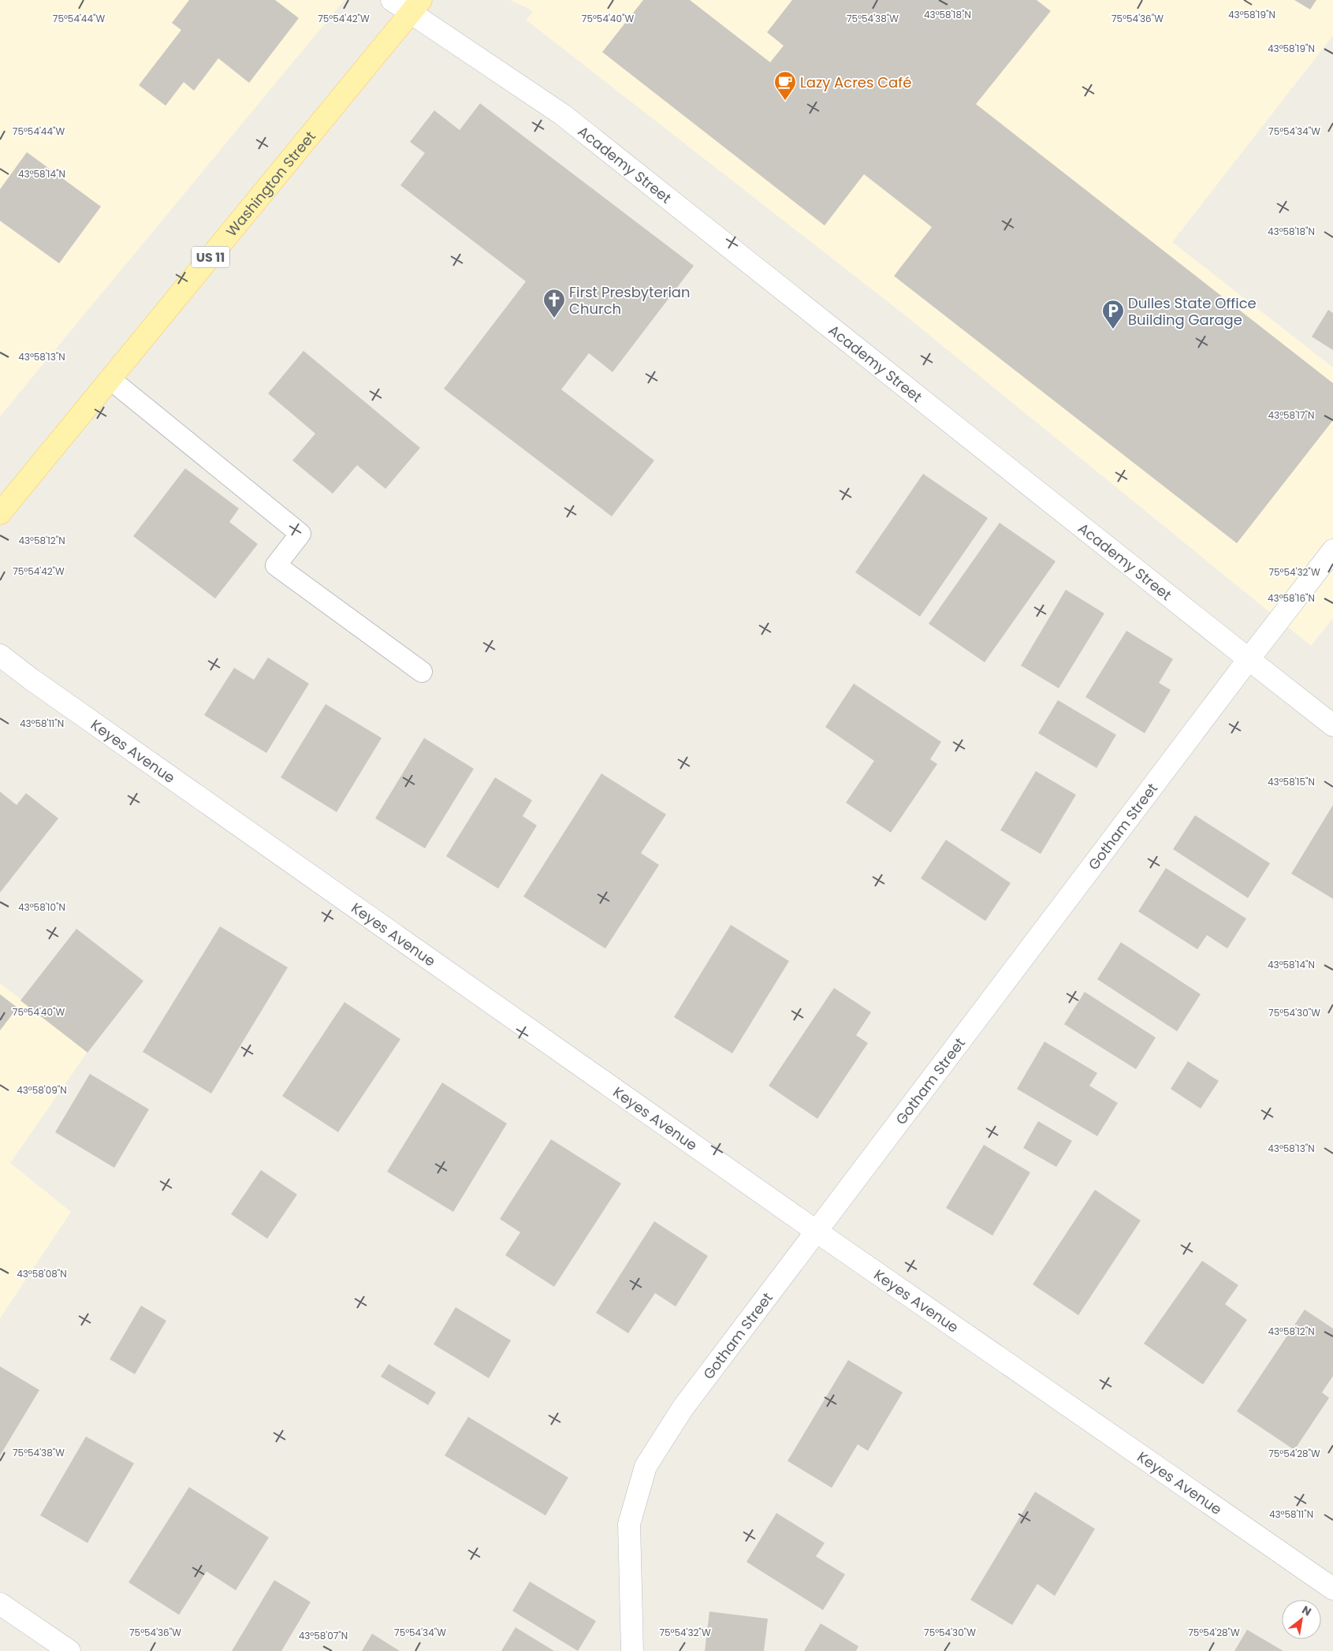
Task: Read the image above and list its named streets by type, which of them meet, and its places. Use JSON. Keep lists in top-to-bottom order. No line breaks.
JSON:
{"streets":{"main road":["Washington Street","US 11"],"street":["Academy Street","Keyes Avenue","Gotham Street"]},"crossings":[["Academy Street","Washington Street"],["Academy Street","Gotham Street"],["Keyes Avenue","Gotham Street"]],"places":{"cafe":["Lazy Acres Café"],"church":["First Presbyterian Church"],"parking":["Dulles State Office Building Garage"]},"north":"top right","coordinates":["43°58'18\"N","43°58'19\"N","75°54'40\"W","75°54'38\"W","75°54'44\"W","75°54'42\"W","75°54'36\"W","75°54'34\"W","43°58'14\"N","43°58'13\"N","43°58'17\"N","43°58'12\"N","75°54'32\"W","43°58'16\"N","43°58'11\"N","43°58'15\"N","43°58'10\"N","75°54'30\"W","43°58'09\"N","43°58'08\"N","75°54'28\"W","43°58'07\"N"]}
